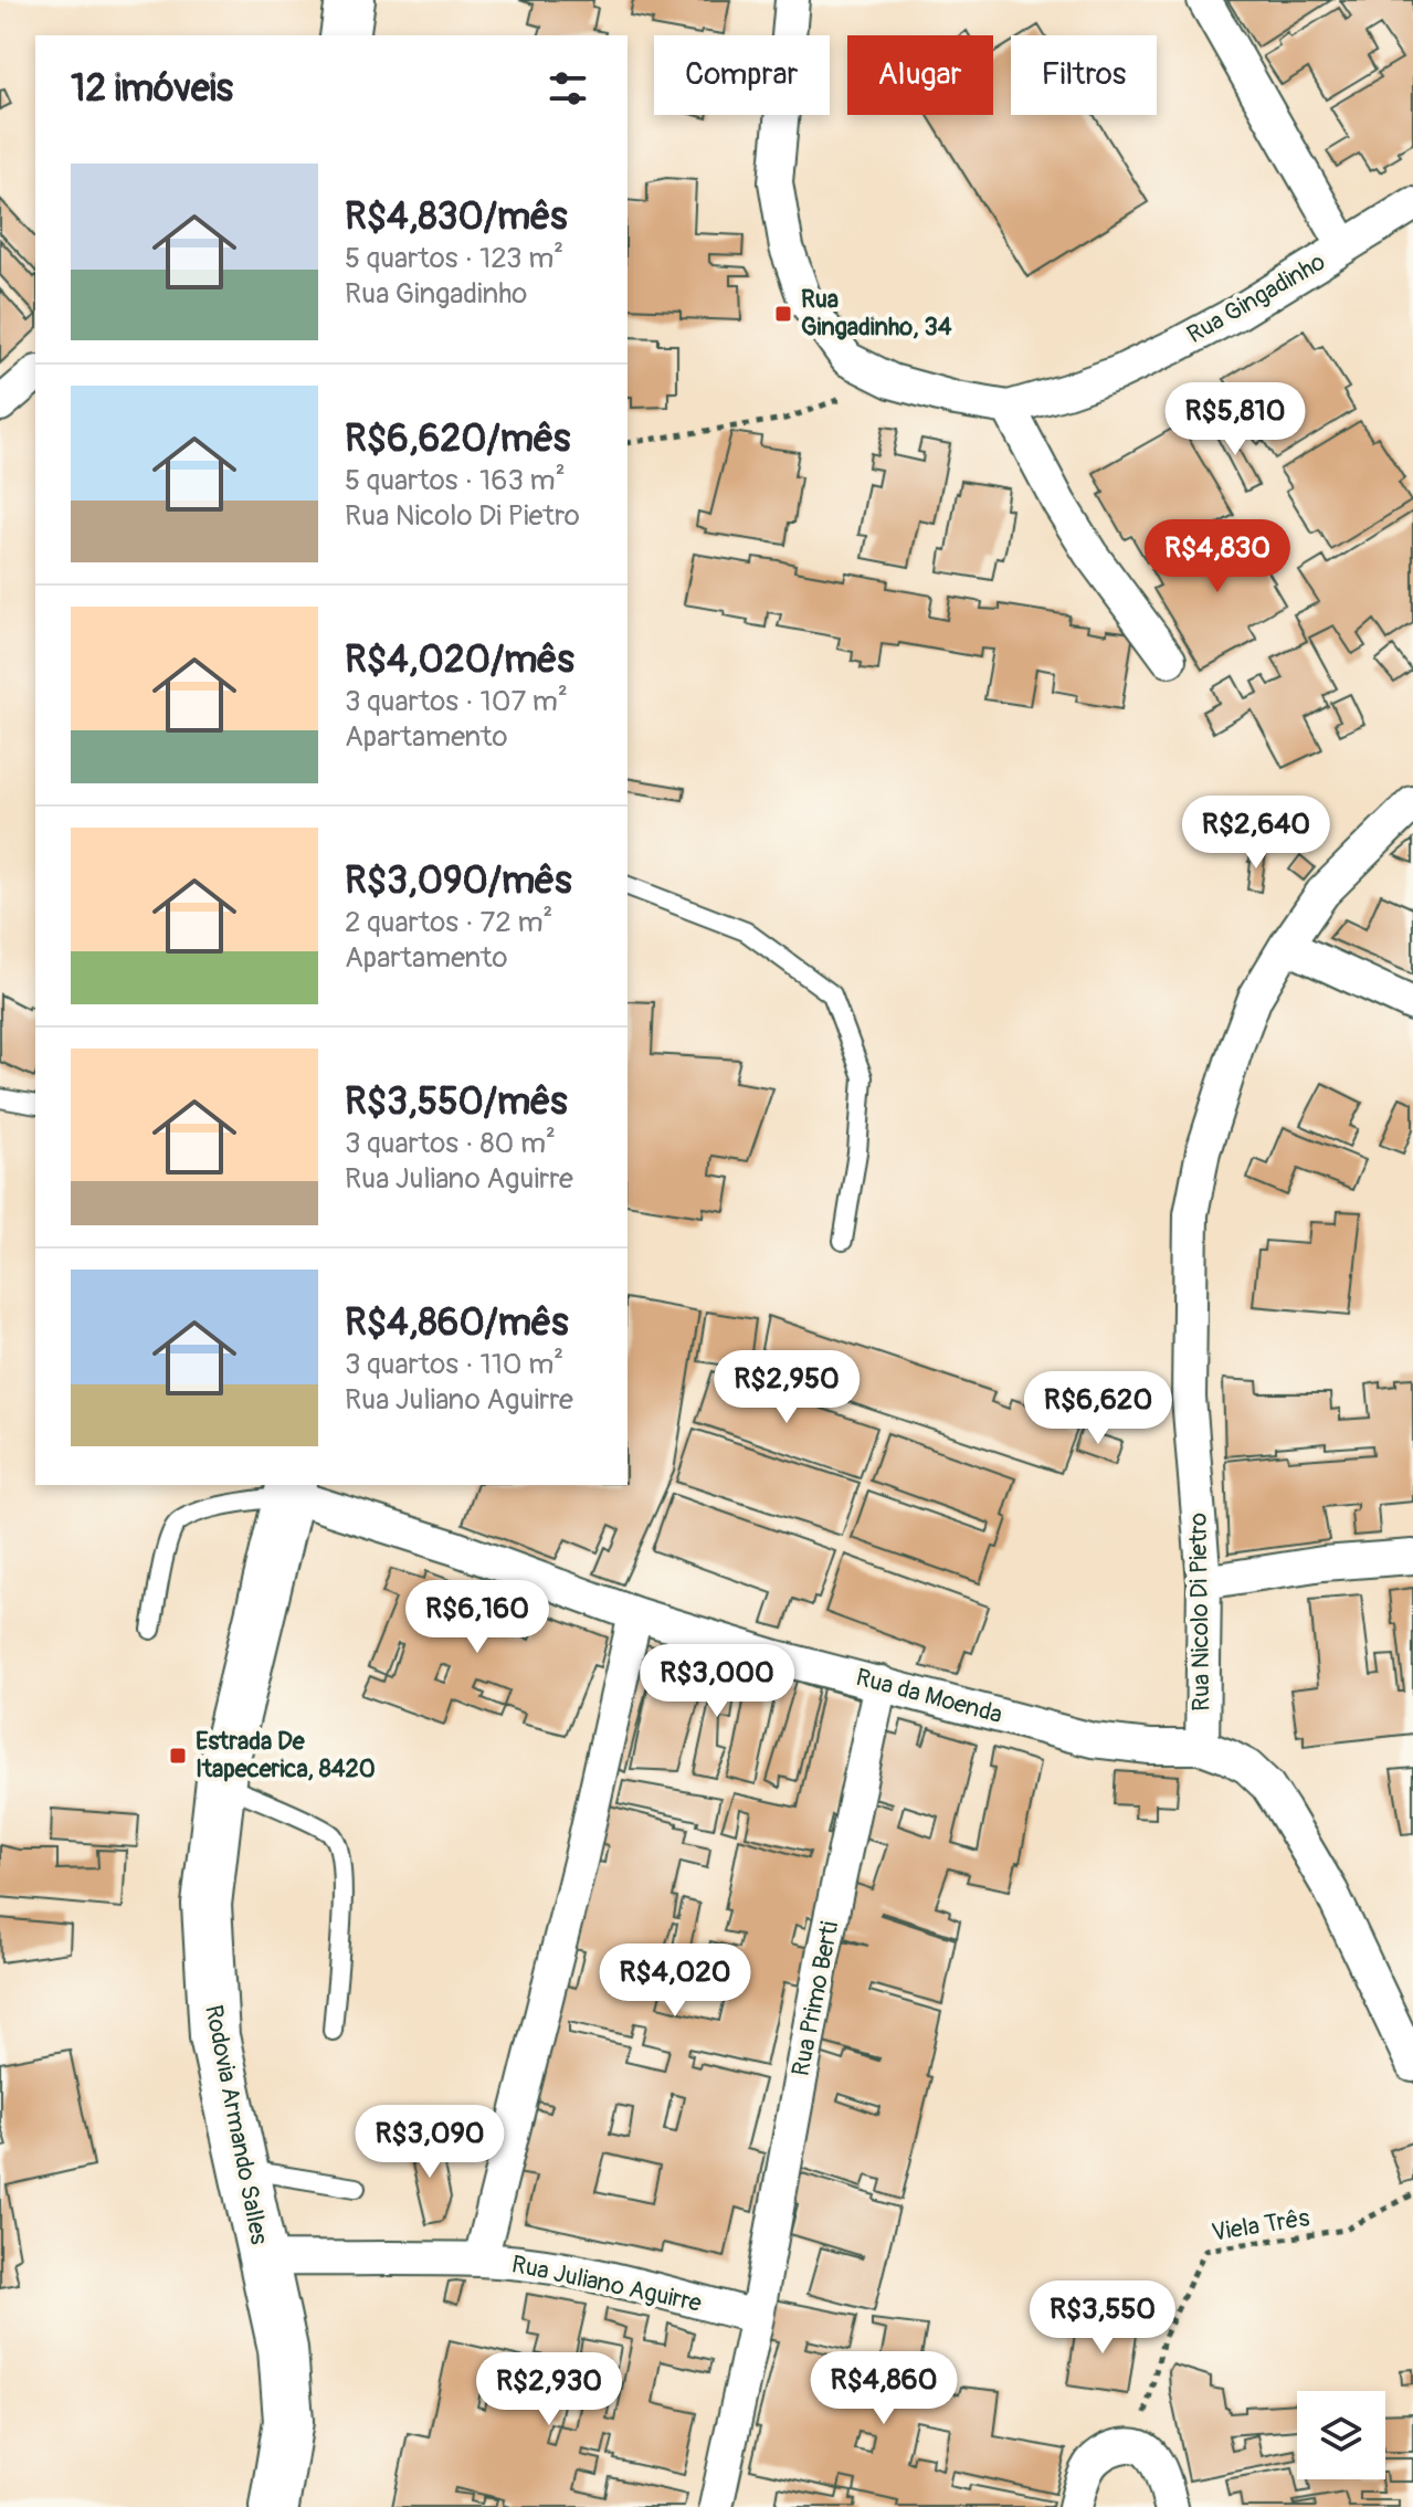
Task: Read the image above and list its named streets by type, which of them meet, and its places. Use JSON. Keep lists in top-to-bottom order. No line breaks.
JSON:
{"streets":{"main road":["Rodovia Armando Salles"],"street":["Rua Gingadinho","Rua Nicolo Di Pietro","Rua da Moenda","Rua Primo Berti","Rua Juliano Aguirre"],"path":["Viela Três"]},"crossings":[["Rua Nicolo Di Pietro","Rua da Moenda"],["Rua da Moenda","Rua Primo Berti"],["Rua da Moenda","Rodovia Armando Salles"],["Rua Primo Berti","Rua Juliano Aguirre"],["Rodovia Armando Salles","Rua Juliano Aguirre"]],"places":{"transit":["Rua Gingadinho, 34","Estrada De Itapecerica, 8420"]},"page":{"chip":["Comprar","Alugar","Filtros"],"heading":"12 imóveis","list":[{"name":"R$4,830/mês","note":"5 quartos · 123 m² · Rua Gingadinho"},{"name":"R$6,620/mês","note":"5 quartos · 163 m² · Rua Nicolo Di Pietro"},{"name":"R$4,020/mês","note":"3 quartos · 107 m² · Apartamento"},{"name":"R$3,090/mês","note":"2 quartos · 72 m² · Apartamento"},{"name":"R$3,550/mês","note":"3 quartos · 80 m² · Rua Juliano Aguirre"},{"name":"R$4,860/mês","note":"3 quartos · 110 m² · Rua Juliano Aguirre"}],"price":["R$5,810","R$4,830","R$2,640","R$2,950","R$6,620","R$6,160","R$3,000","R$4,020","R$3,090","R$3,550","R$4,860","R$2,930"]}}
